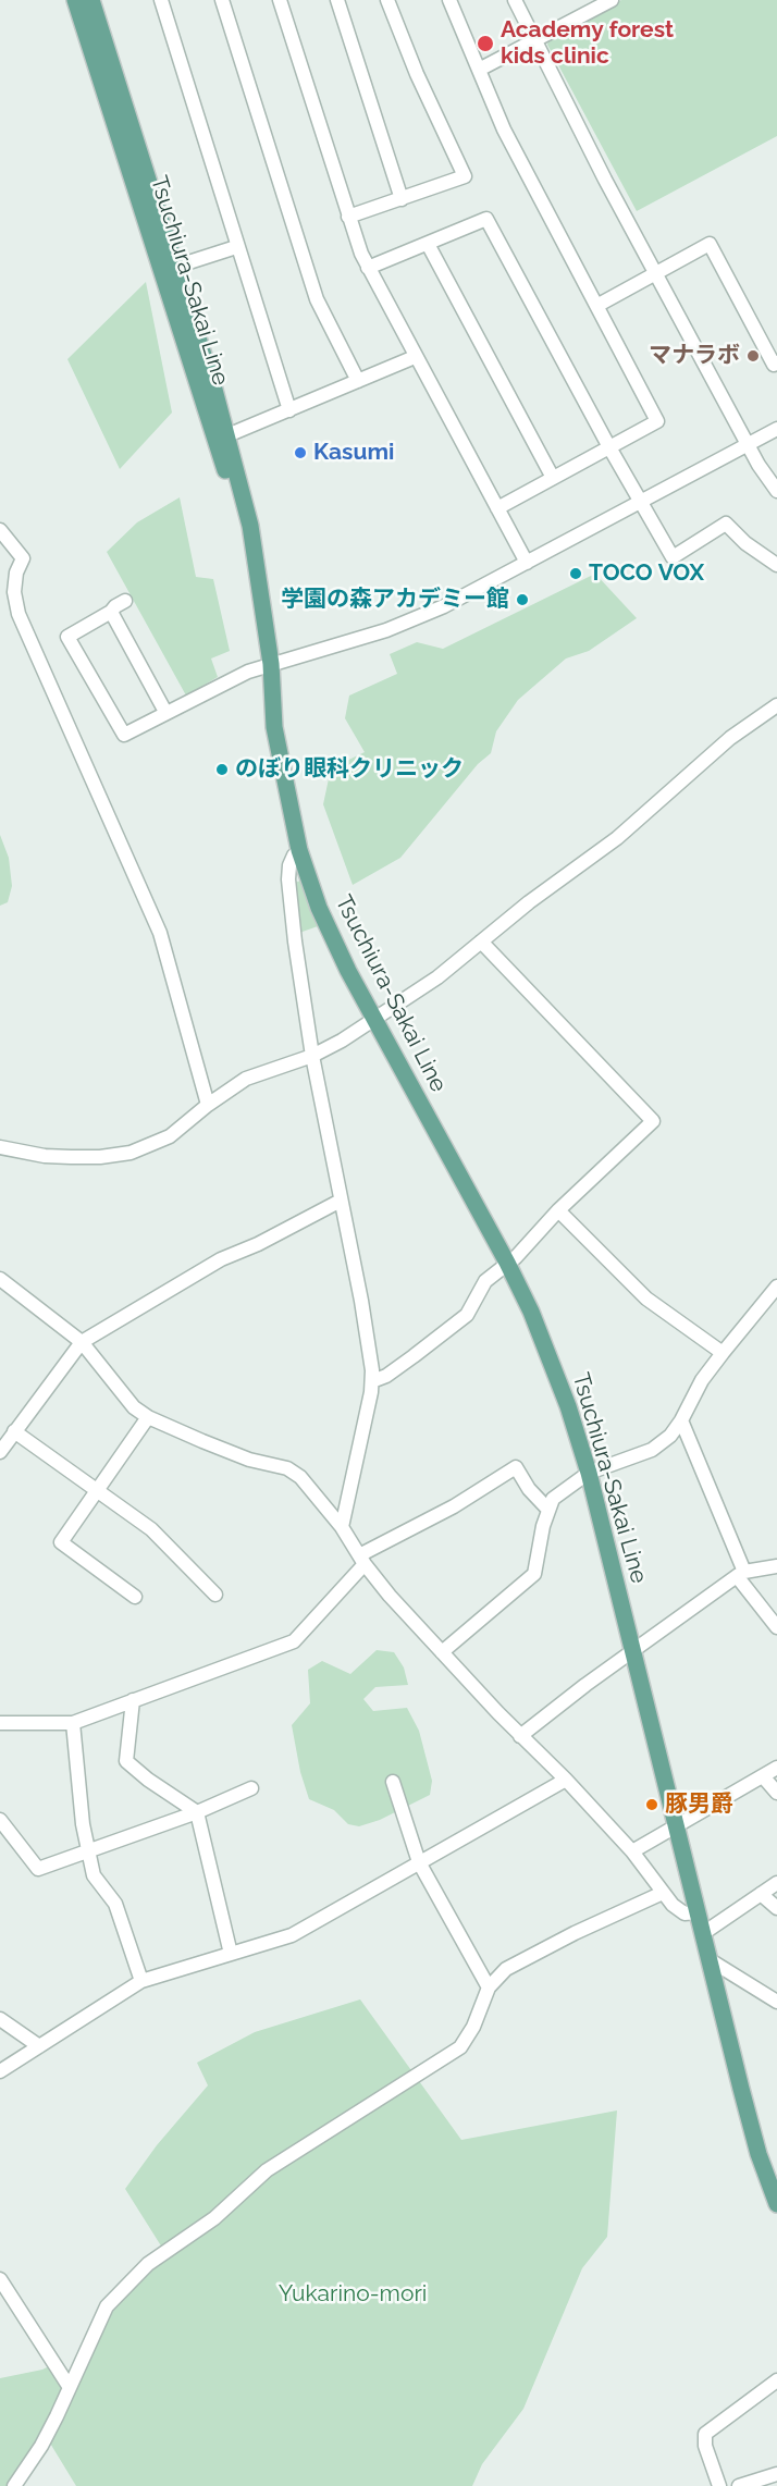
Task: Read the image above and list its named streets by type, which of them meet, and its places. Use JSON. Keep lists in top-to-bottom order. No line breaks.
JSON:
{"streets":{"main road":["Tsuchiura-Sakai Line"]},"parks":["Yukarino-mori"],"places":["Academy forest kids clinic","マナラボ","Kasumi","TOCO VOX","学園の森アカデミー館","のぼり眼科クリニック","豚男爵"]}
